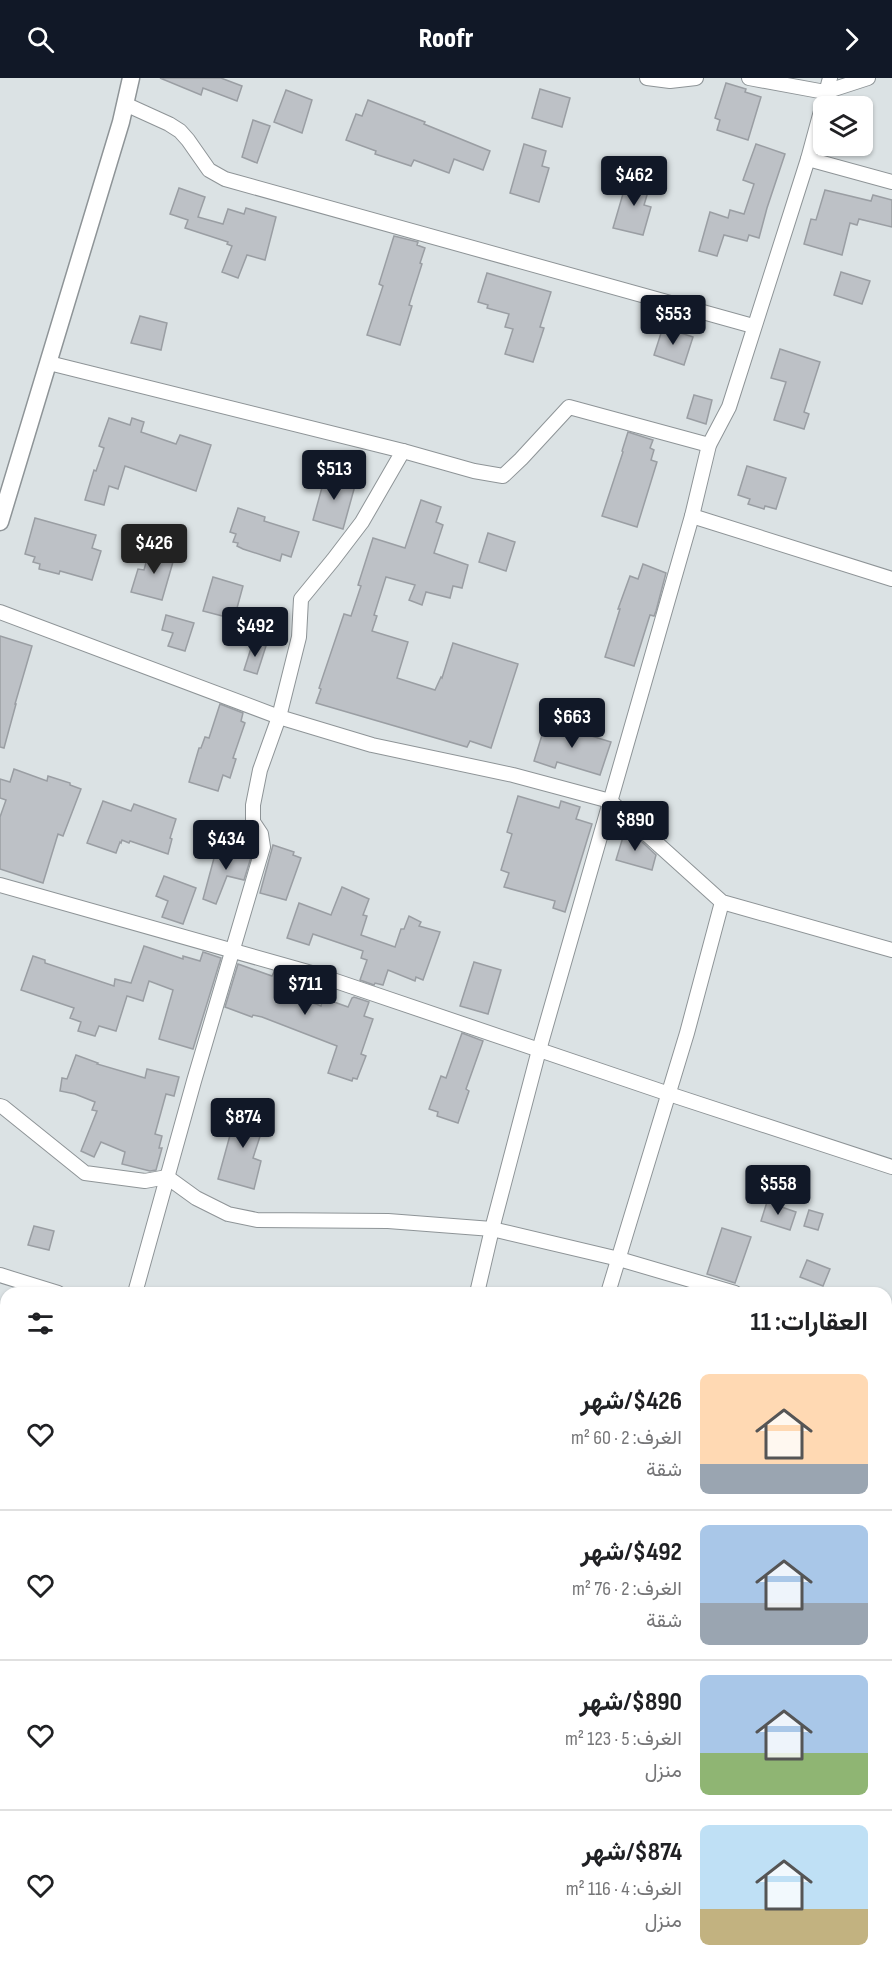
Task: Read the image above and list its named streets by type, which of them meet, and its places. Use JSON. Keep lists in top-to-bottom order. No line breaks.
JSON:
{"page":{"header":"Roofr","price":["$462","$553","$513","$426","$492","$663","$890","$434","$711","$874","$558"],"heading":"العقارات: 11","list":[{"name":"$426/شهر","note":"الغرف: 2 · 60 m² · شقة"},{"name":"$492/شهر","note":"الغرف: 2 · 76 m² · شقة"},{"name":"$890/شهر","note":"الغرف: 5 · 123 m² · منزل"},{"name":"$874/شهر","note":"الغرف: 4 · 116 m² · منزل"}]}}
